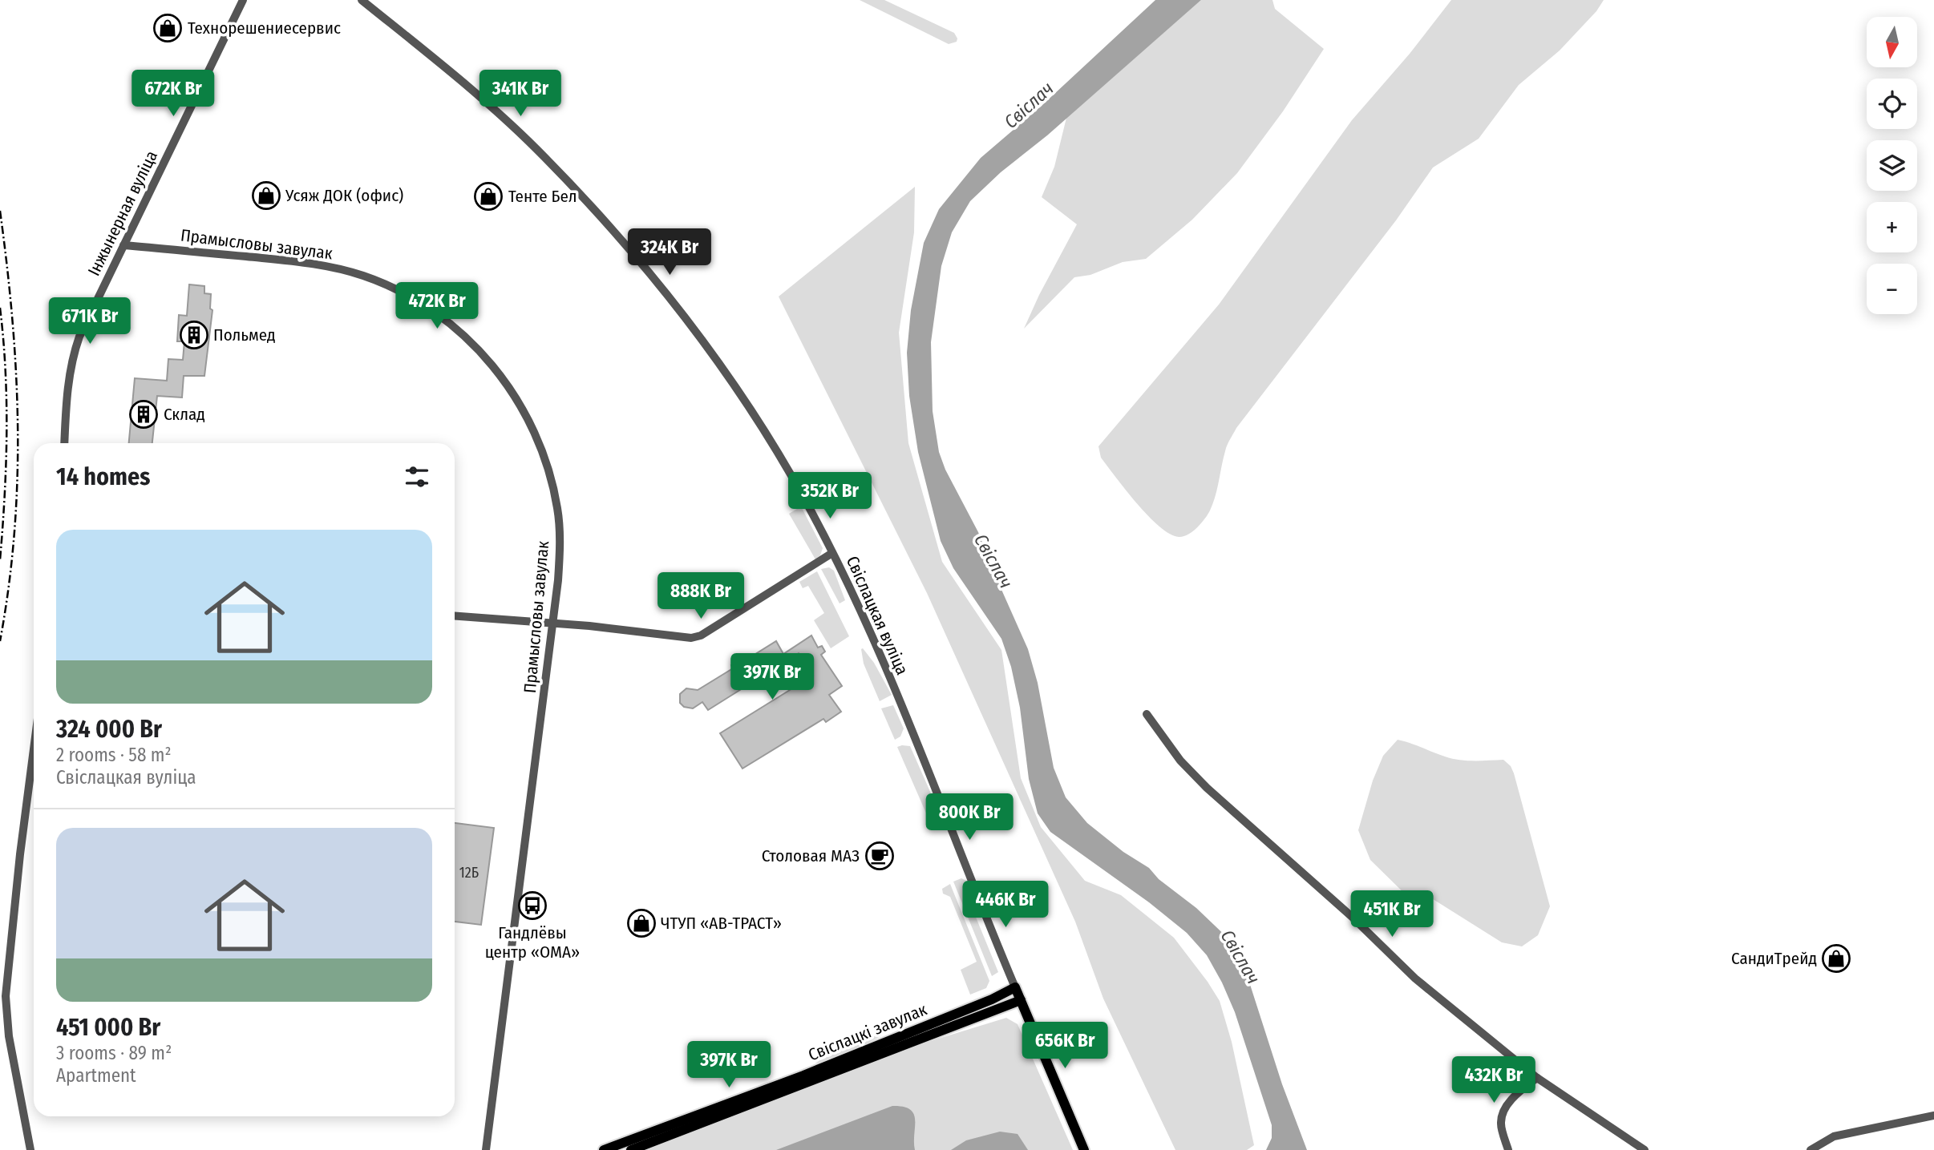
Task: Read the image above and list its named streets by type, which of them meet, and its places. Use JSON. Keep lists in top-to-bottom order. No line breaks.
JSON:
{"streets":{"main road":["Свіслацкая вуліца","Свіслацкі завулак"],"street":["Інжынерная вуліца","Прамысловы завулак"]},"crossings":[["Інжынерная вуліца","Прамысловы завулак"],["Свіслацкая вуліца","Свіслацкі завулак"]],"water":["Свіслач"],"places":{"shop":["Технорешениесервис","Усяж ДОК (офис)","Тенте Бел","ЧТУП «АВ-ТРАСТ»","СандиТрейд"],"building":["Польмед","Склад"],"cafe":["Столовая МАЗ"],"bus stop":["Гандлёвы центр «ОМА»"]},"house_numbers":["12Б"],"north":"bottom","page":{"map_buttons":["+","−"],"price":["672K Br","341K Br","324K Br","472K Br","671K Br","352K Br","888K Br","397K Br","800K Br","446K Br","451K Br","656K Br","397K Br","432K Br"],"heading":"14 homes","list":[{"name":"324 000 Br","note":"2 rooms · 58 m² · Свіслацкая вуліца"},{"name":"451 000 Br","note":"3 rooms · 89 m² · Apartment"}]}}
